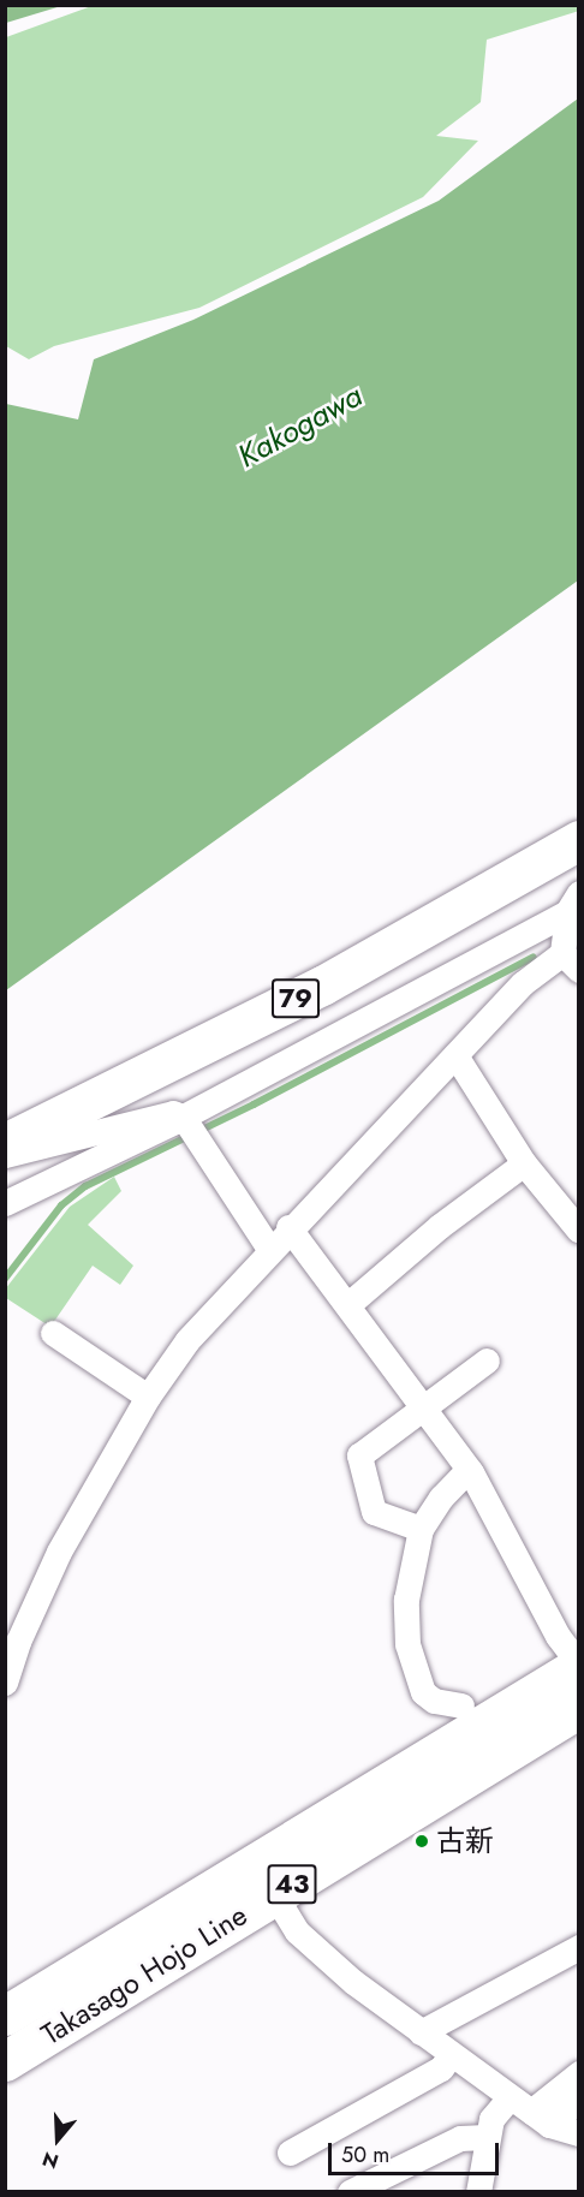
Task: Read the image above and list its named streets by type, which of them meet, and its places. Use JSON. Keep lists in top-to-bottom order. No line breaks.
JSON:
{"streets":{"main road":["79","43","Takasago Hojo Line"]},"water":["Kakogawa"],"places":["古新"],"scale_bar":"50 m","north":"bottom"}
